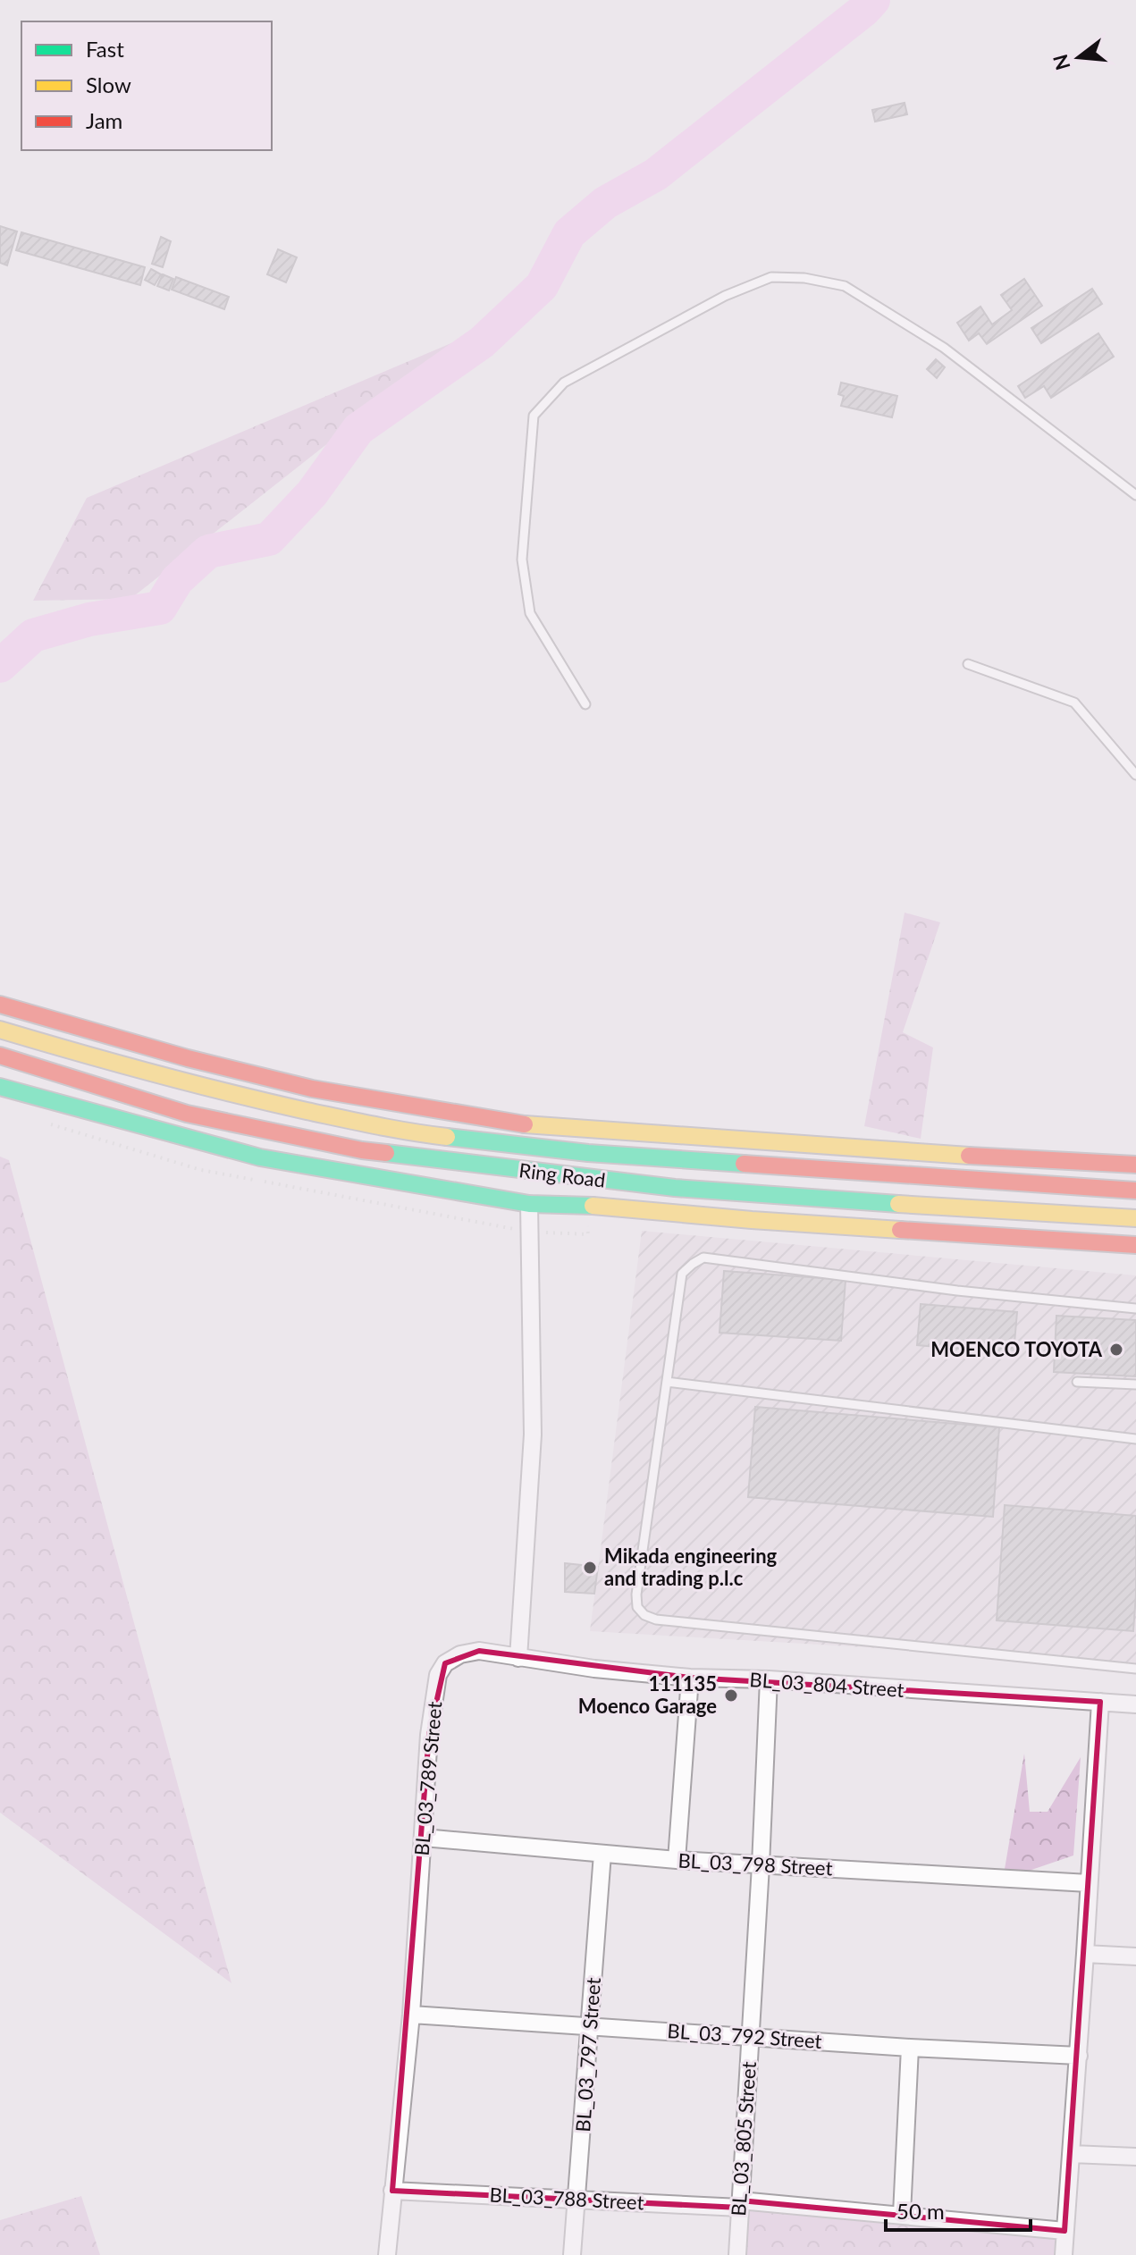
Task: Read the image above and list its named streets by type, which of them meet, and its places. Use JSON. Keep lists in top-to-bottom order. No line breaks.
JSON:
{"streets":{"main road":["Ring Road"],"street":["BL_03_804 Street","BL_03_789 Street","BL_03_798 Street","BL_03_792 Street","BL_03_797 Street","BL_03_805 Street","BL_03_788 Street"]},"crossings":[["BL_03_804 Street","BL_03_789 Street"],["BL_03_804 Street","BL_03_805 Street"],["BL_03_789 Street","BL_03_798 Street"],["BL_03_789 Street","BL_03_792 Street"],["BL_03_789 Street","BL_03_788 Street"],["BL_03_798 Street","BL_03_797 Street"],["BL_03_798 Street","BL_03_805 Street"],["BL_03_792 Street","BL_03_797 Street"],["BL_03_792 Street","BL_03_805 Street"],["BL_03_797 Street","BL_03_788 Street"],["BL_03_805 Street","BL_03_788 Street"]],"places":["MOENCO TOYOTA","Mikada engineering and trading p.l.c","111135 Moenco Garage"],"legend":["Fast","Slow","Jam"],"scale_bar":"50 m","north":"left"}
